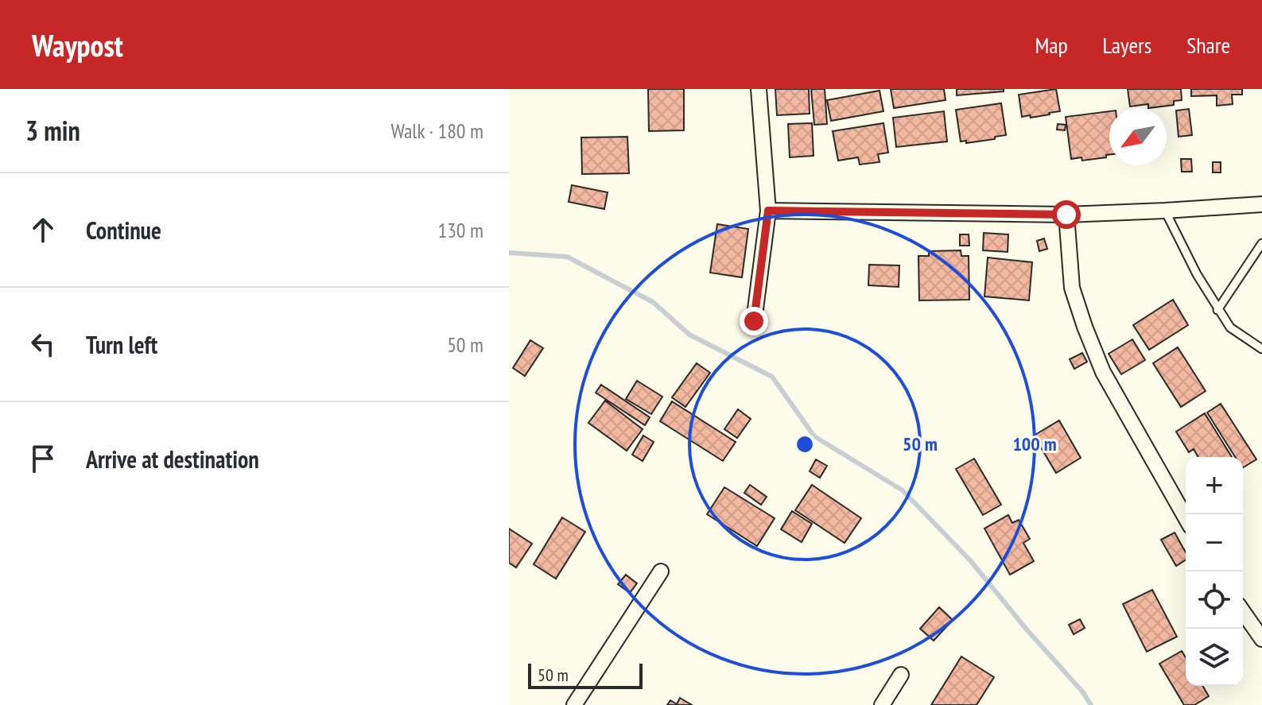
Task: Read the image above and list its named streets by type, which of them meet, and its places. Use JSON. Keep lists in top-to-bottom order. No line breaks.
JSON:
{"scale_bar":"50 m","north":"bottom left","page":{"header":"Waypost","nav":["Map","Layers","Share"],"heading":["3 min","Walk · 180 m"],"list":[["Continue","130 m"],["Turn left","50 m"],"Arrive at destination"],"map_buttons":["+","−"],"scale":"50 m"},"rings":["50 m","100 m"]}
